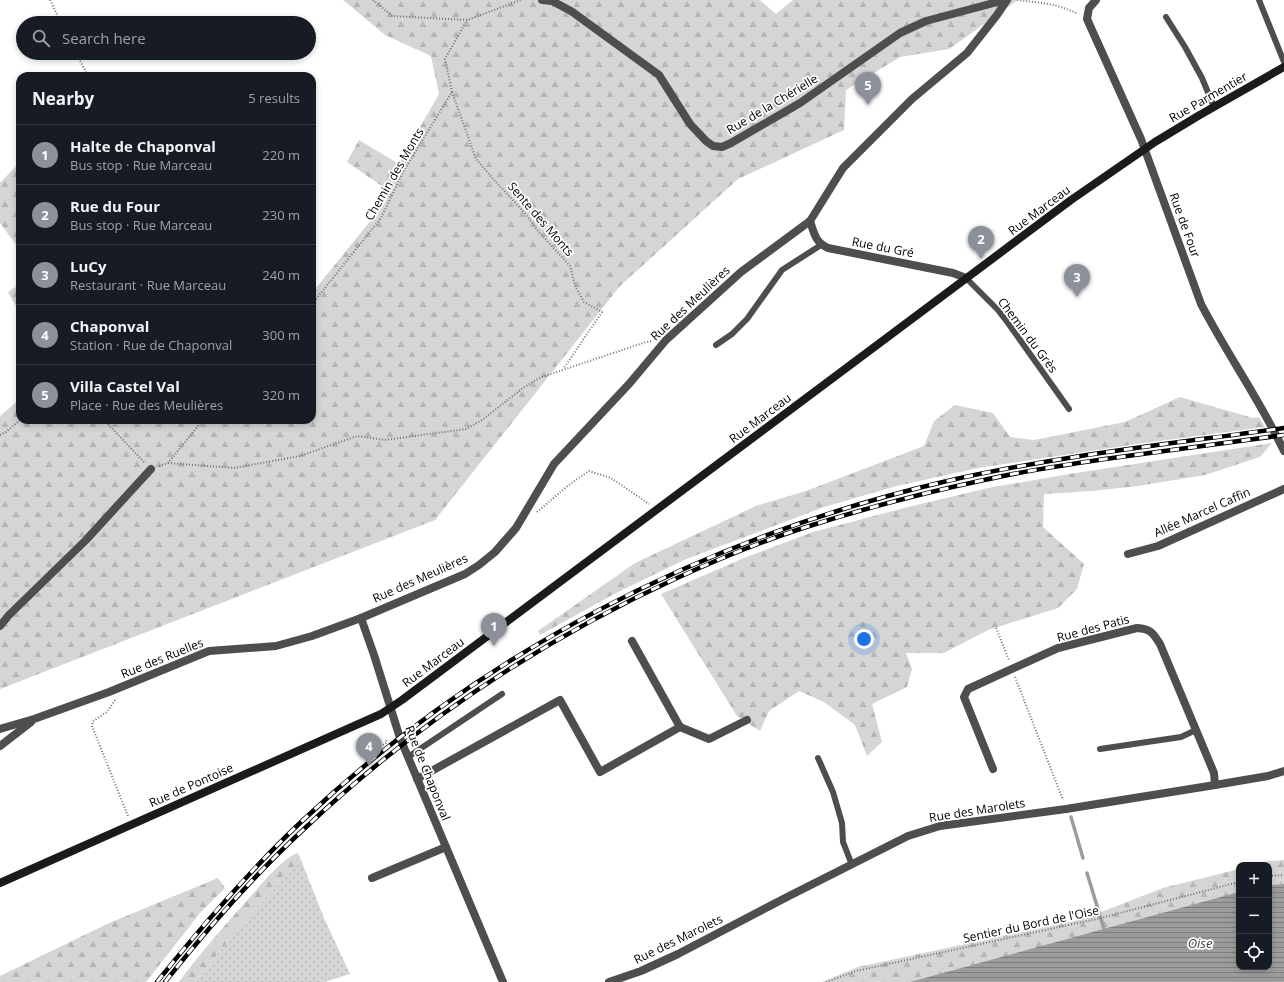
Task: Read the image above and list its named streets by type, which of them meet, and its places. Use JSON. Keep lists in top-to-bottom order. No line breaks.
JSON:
{"streets":{"main road":["Rue Parmentier","Rue Marceau","Rue de Pontoise"],"street":["Rue de la Chérielle","Rue de Four","Rue du Gré","Rue des Meulières","Allée Marcel Caffin","Rue des Patis","Rue des Ruelles","Rue de Chaponval","Rue des Marolets"],"lane":["Chemin du Grès"],"path":["Chemin des Monts","Sente des Monts","Sentier du Bord de l'Oise"]},"crossings":[["Rue Parmentier","Rue Marceau"],["Rue Parmentier","Rue de Four"],["Rue de la Chérielle","Rue des Meulières"],["Chemin des Monts","Sente des Monts"],["Rue Marceau","Rue de Four"],["Rue Marceau","Rue du Gré"],["Rue Marceau","Chemin du Grès"],["Rue Marceau","Rue de Chaponval"],["Rue Marceau","Rue de Pontoise"],["Rue du Gré","Chemin du Grès"],["Rue des Meulières","Rue des Ruelles"],["Rue des Patis","Rue des Marolets"],["Rue de Chaponval","Rue de Pontoise"]],"water":["Oise"],"page":{"search":"Search here","pins":["5","2","3","1","4"],"heading":["Nearby","5 results"],"list":[{"mark":"1","name":"Halte de Chaponval","note":"Bus stop · Rue Marceau","value":"220 m"},{"mark":"2","name":"Rue du Four","note":"Bus stop · Rue Marceau","value":"230 m"},{"mark":"3","name":"LuCy","note":"Restaurant · Rue Marceau","value":"240 m"},{"mark":"4","name":"Chaponval","note":"Station · Rue de Chaponval","value":"300 m"},{"mark":"5","name":"Villa Castel Val","note":"Place · Rue des Meulières","value":"320 m"}],"map_buttons":["+","−"]}}
